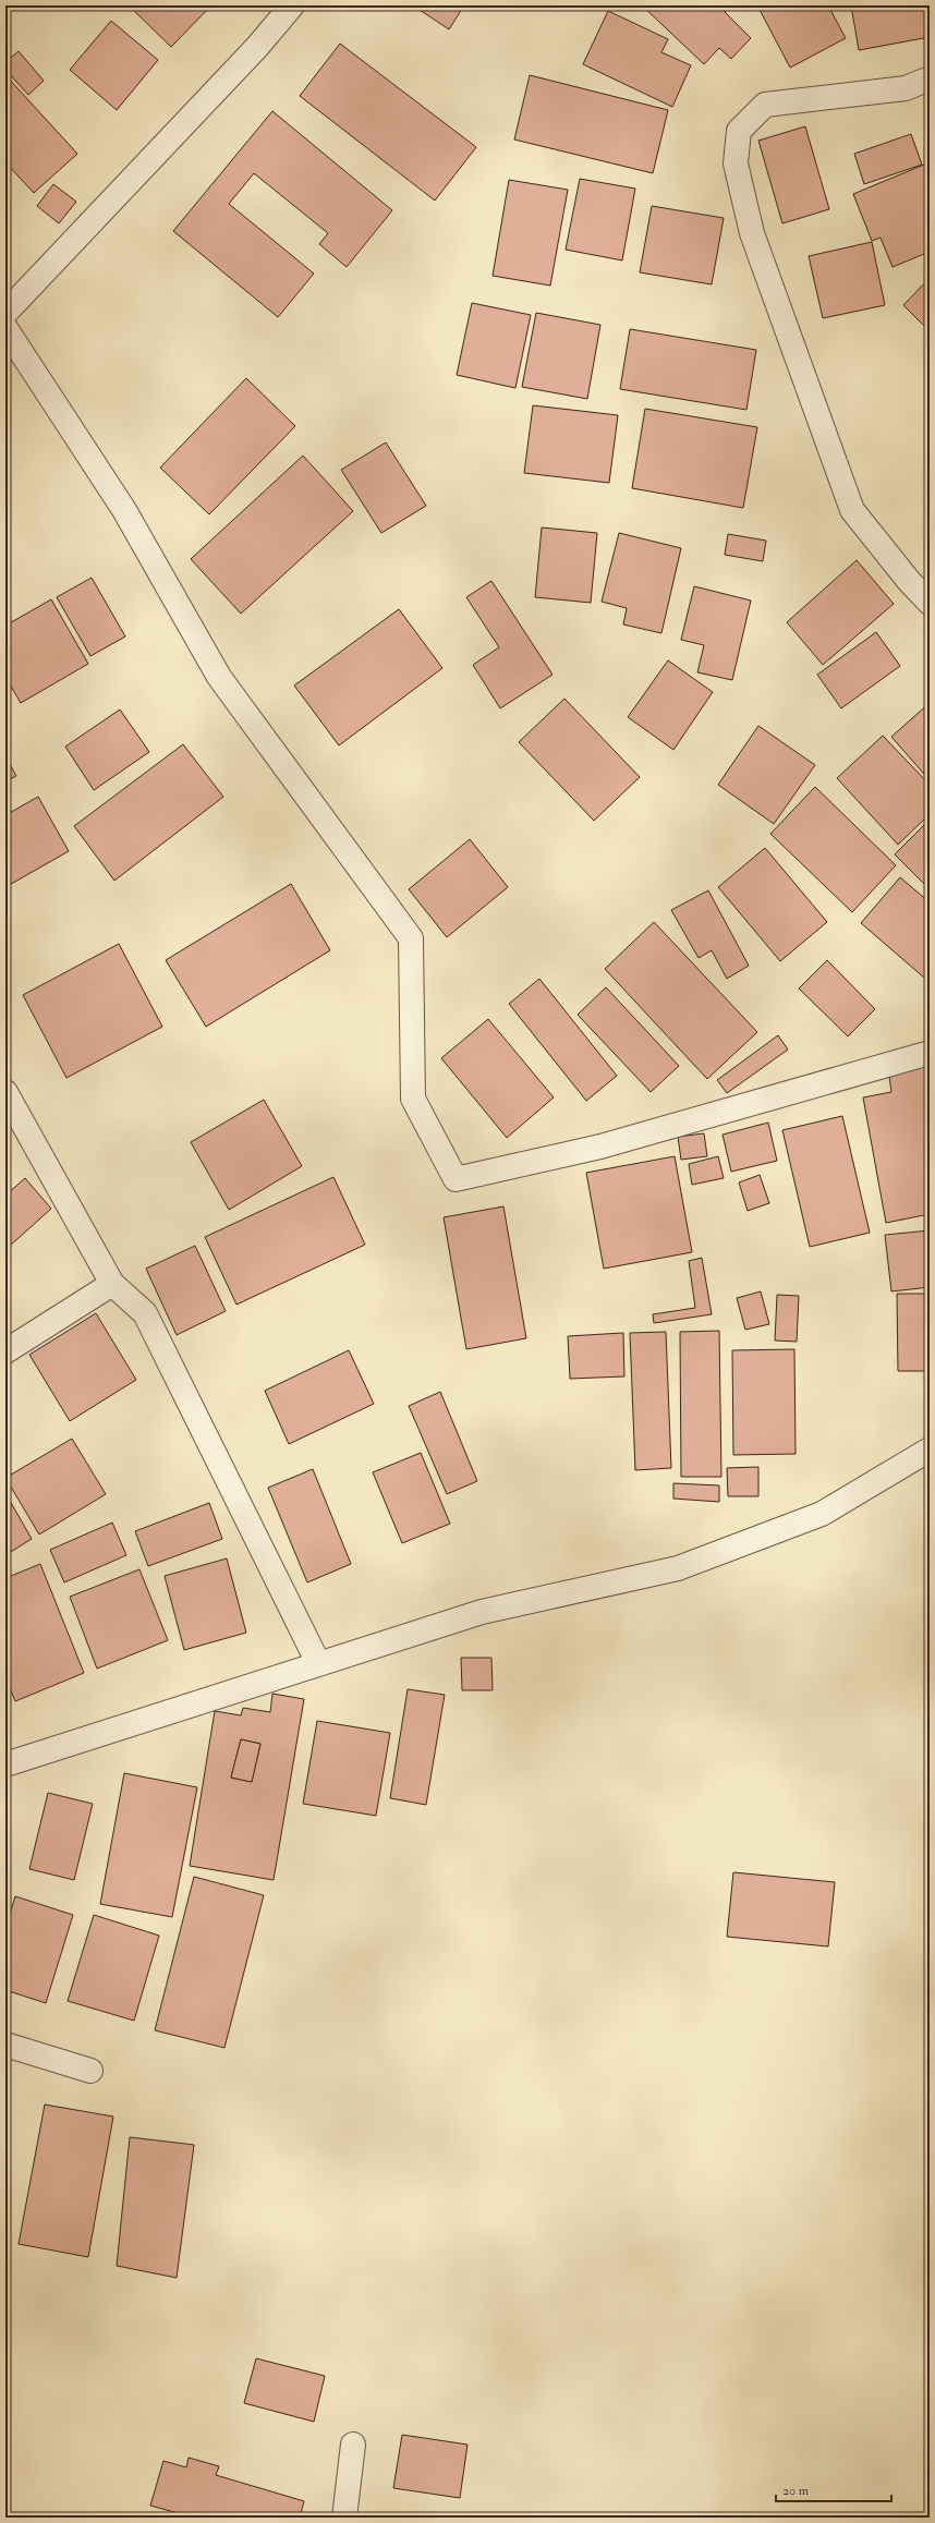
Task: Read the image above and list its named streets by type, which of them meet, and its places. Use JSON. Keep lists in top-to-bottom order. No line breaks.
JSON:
{"scale_bar":"20 m"}
